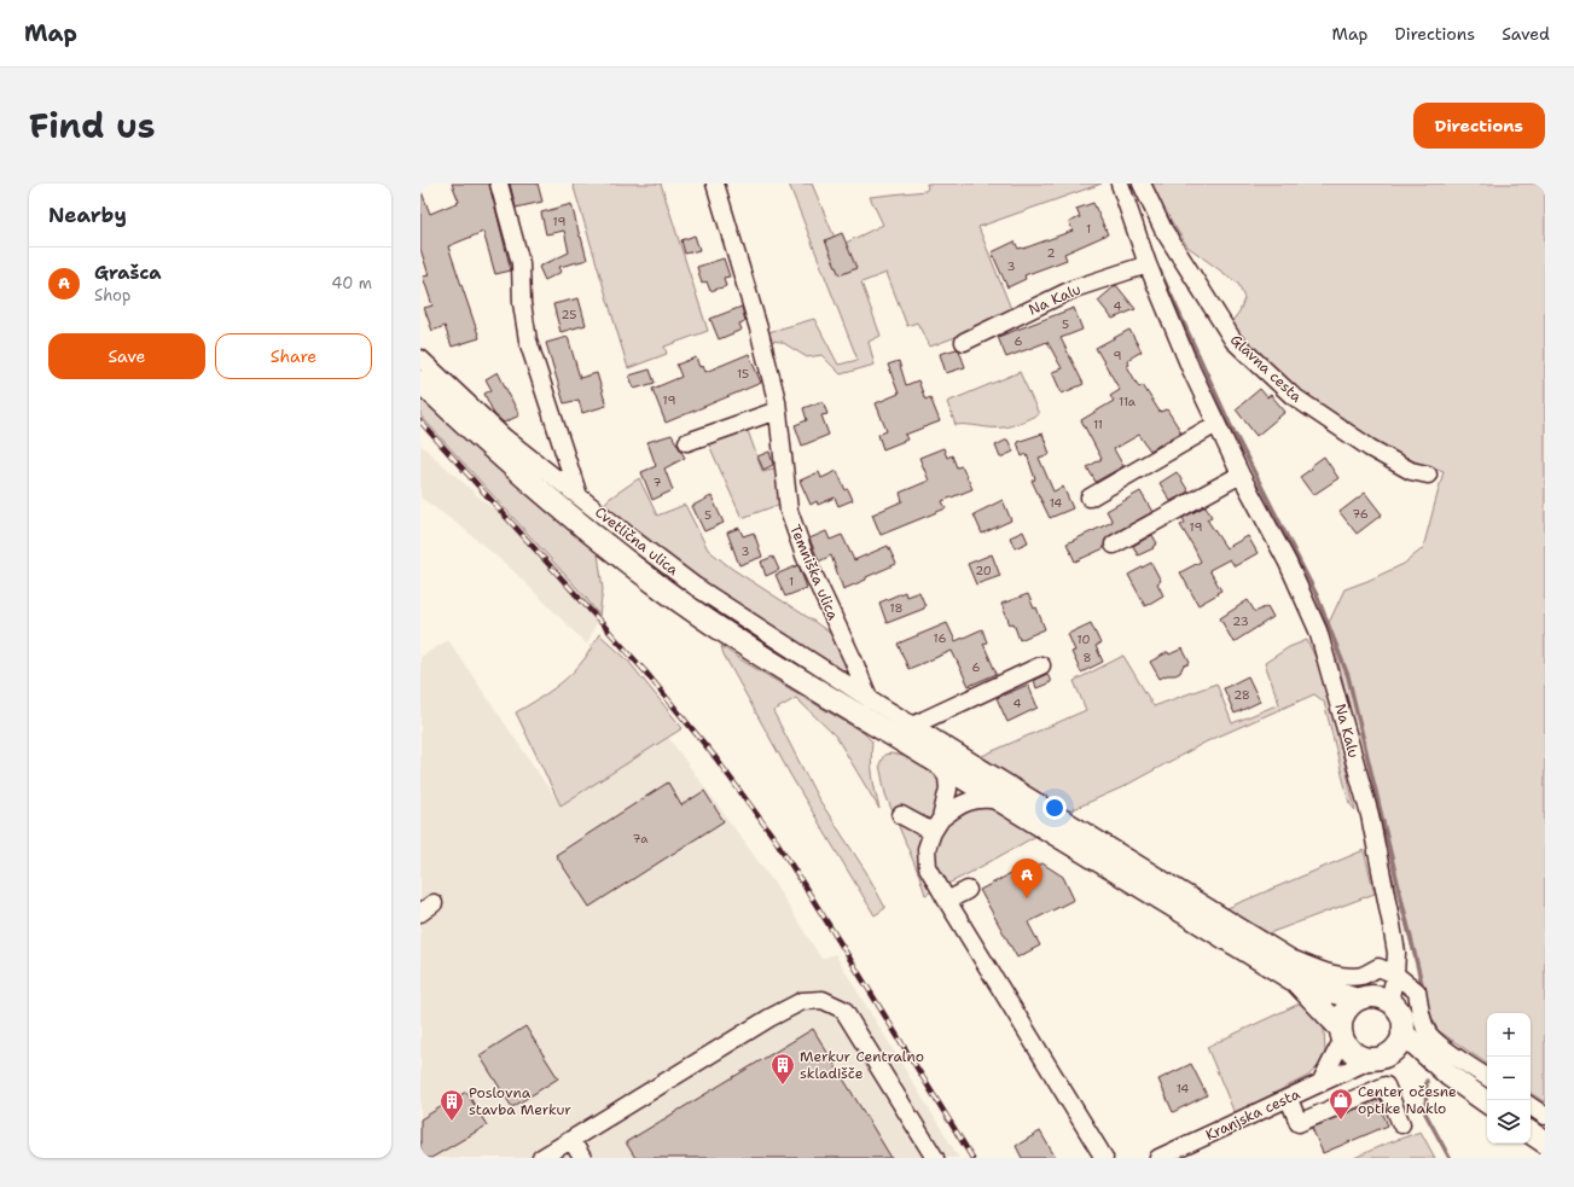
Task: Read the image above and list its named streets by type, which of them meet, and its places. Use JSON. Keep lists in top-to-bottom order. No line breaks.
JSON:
{"streets":{"street":["Na Kalu","Glavna cesta","Cvetlična ulica","Temniška ulica","Kranjska cesta"]},"crossings":[["Na Kalu","Cvetlična ulica"],["Na Kalu","Kranjska cesta"],["Cvetlična ulica","Temniška ulica"]],"places":{"building":["Merkur Centralno skladišče","Poslovna stavba Merkur"],"shop":["Center očesne optike Naklo"]},"house_numbers":["19","1","2","3","4","25","5","6","9","15","19","11a","11","7","14","76","5","19","3","20","1","18","23","16","10","8","6","28","4","7a","14"],"page":{"header":"Map","nav":["Map","Directions","Saved"],"title":"Find us","buttons":["Directions",["Save","Share"]],"heading":"Nearby","list":[{"mark":"A","name":"Grašca","note":"Shop","value":"40 m"}],"pins":"A","map_buttons":["+","−"]}}
